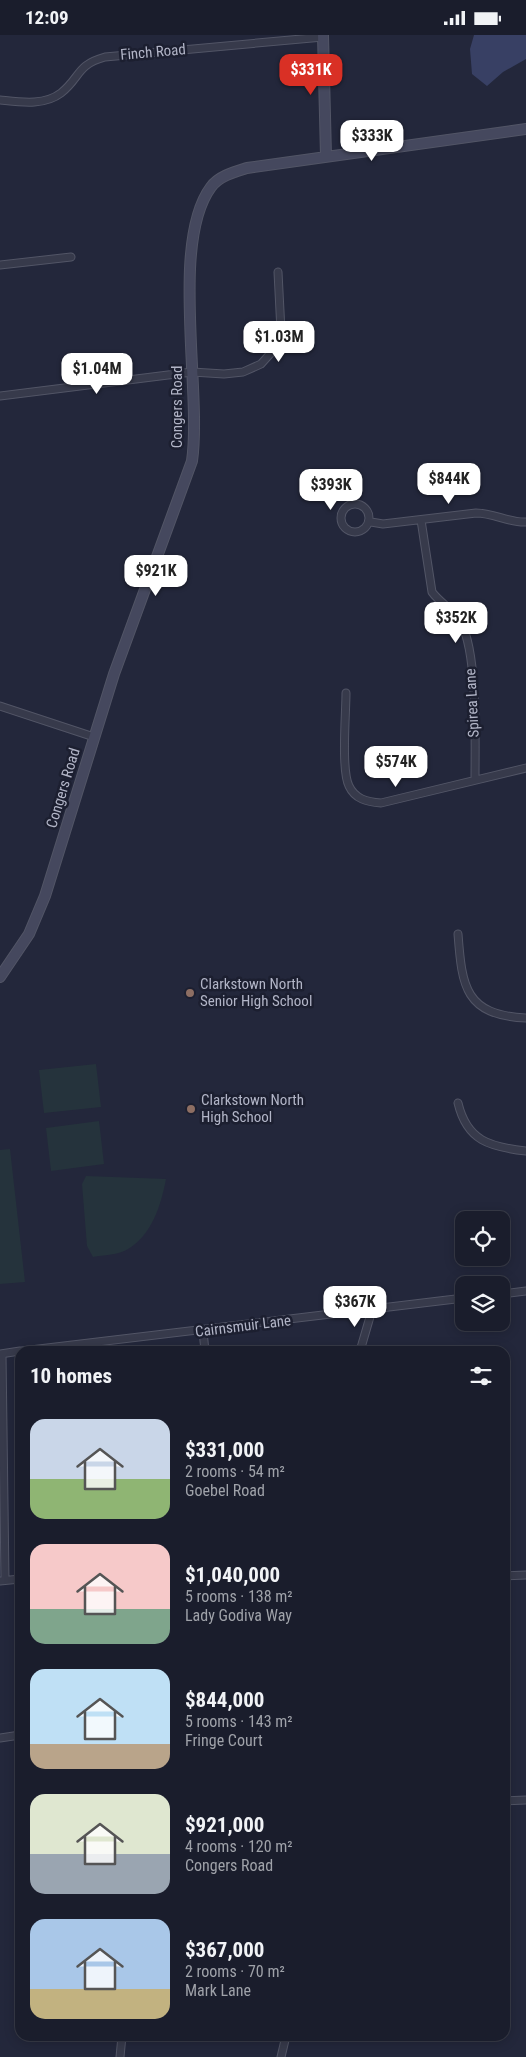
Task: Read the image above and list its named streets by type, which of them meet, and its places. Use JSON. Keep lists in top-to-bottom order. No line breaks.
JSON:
{"streets":{"street":["Finch Road","Congers Road","Spirea Lane","Cairnsmuir Lane"]},"places":["Clarkstown North Senior High School","Clarkstown North High School"],"page":{"status":"12:09","price":["$331K","$333K","$1.03M","$1.04M","$844K","$393K","$921K","$352K","$574K","$367K"],"heading":"10 homes","list":[{"name":"$331,000","note":"2 rooms · 54 m² · Goebel Road"},{"name":"$1,040,000","note":"5 rooms · 138 m² · Lady Godiva Way"},{"name":"$844,000","note":"5 rooms · 143 m² · Fringe Court"},{"name":"$921,000","note":"4 rooms · 120 m² · Congers Road"},{"name":"$367,000","note":"2 rooms · 70 m² · Mark Lane"}]}}
